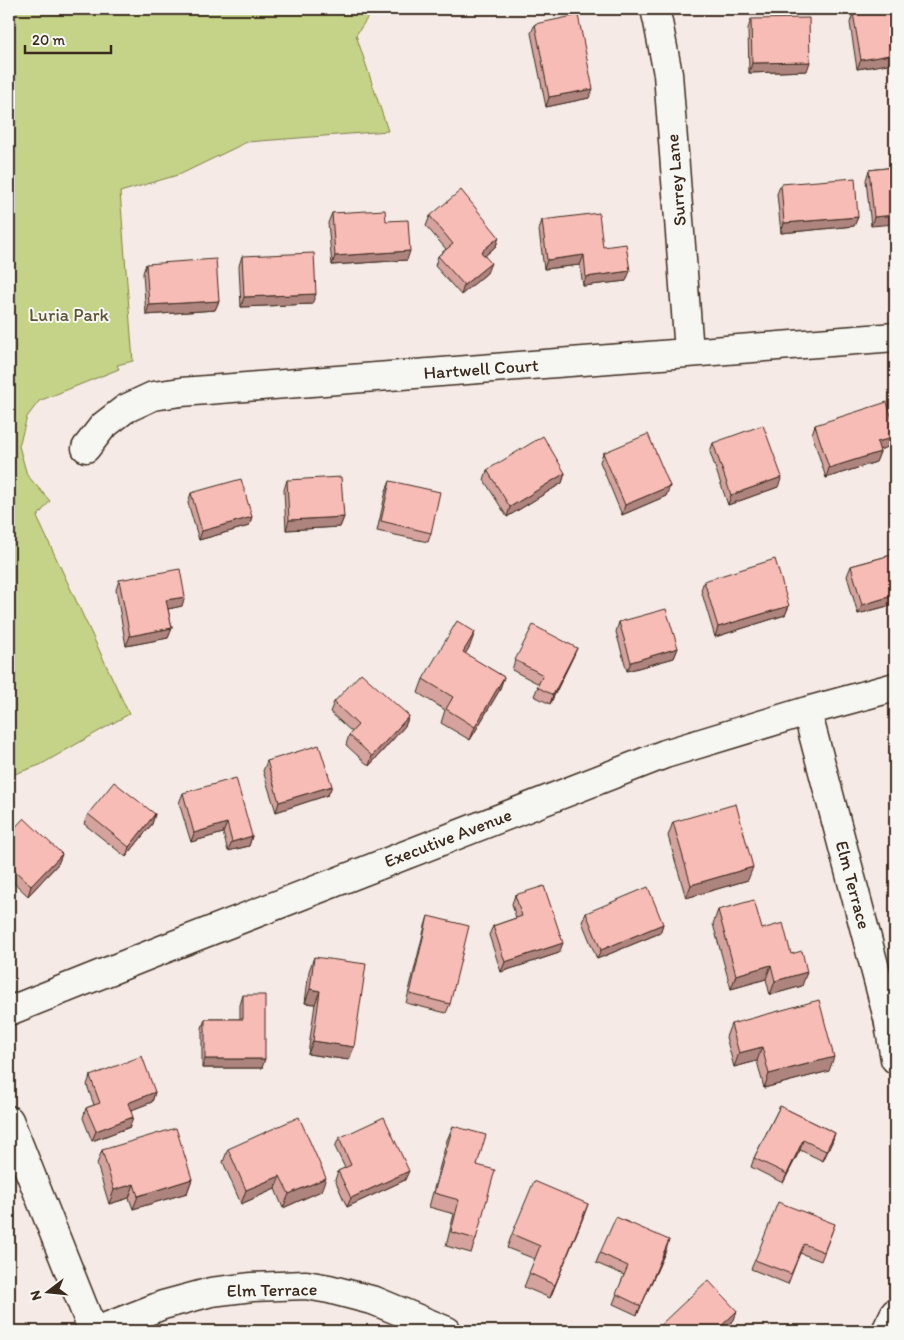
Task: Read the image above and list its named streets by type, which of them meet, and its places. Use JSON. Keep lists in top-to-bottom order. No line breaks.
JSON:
{"streets":{"street":["Surrey Lane","Hartwell Court","Executive Avenue","Elm Terrace"]},"crossings":[["Surrey Lane","Hartwell Court"],["Executive Avenue","Elm Terrace"]],"parks":["Luria Park"],"scale_bar":"20 m","north":"left"}
